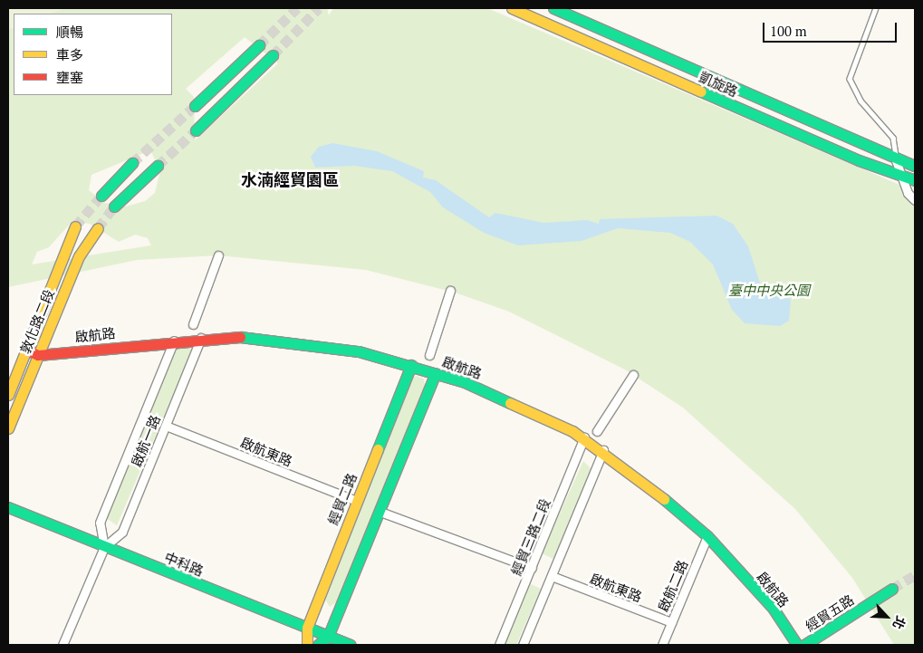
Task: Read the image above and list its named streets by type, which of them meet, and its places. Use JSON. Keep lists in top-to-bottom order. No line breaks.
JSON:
{"streets":{"street":["凱旋路","敦化路二段","啟航路","啟航一路","啟航東路","經貿二路","經貿三路二段","中科路","啟航二路","經貿五路"]},"crossings":[["敦化路二段","啟航路"],["啟航路","啟航一路"],["啟航路","經貿二路"],["啟航路","經貿三路二段"],["啟航路","啟航二路"],["啟航一路","啟航東路"],["啟航一路","中科路"],["啟航東路","經貿二路"],["啟航東路","啟航二路"],["經貿二路","中科路"]],"districts":["水湳經貿園區"],"parks":["臺中中央公園"],"legend":["順暢","車多","壅塞"],"scale_bar":"100 m","north":"bottom right"}
